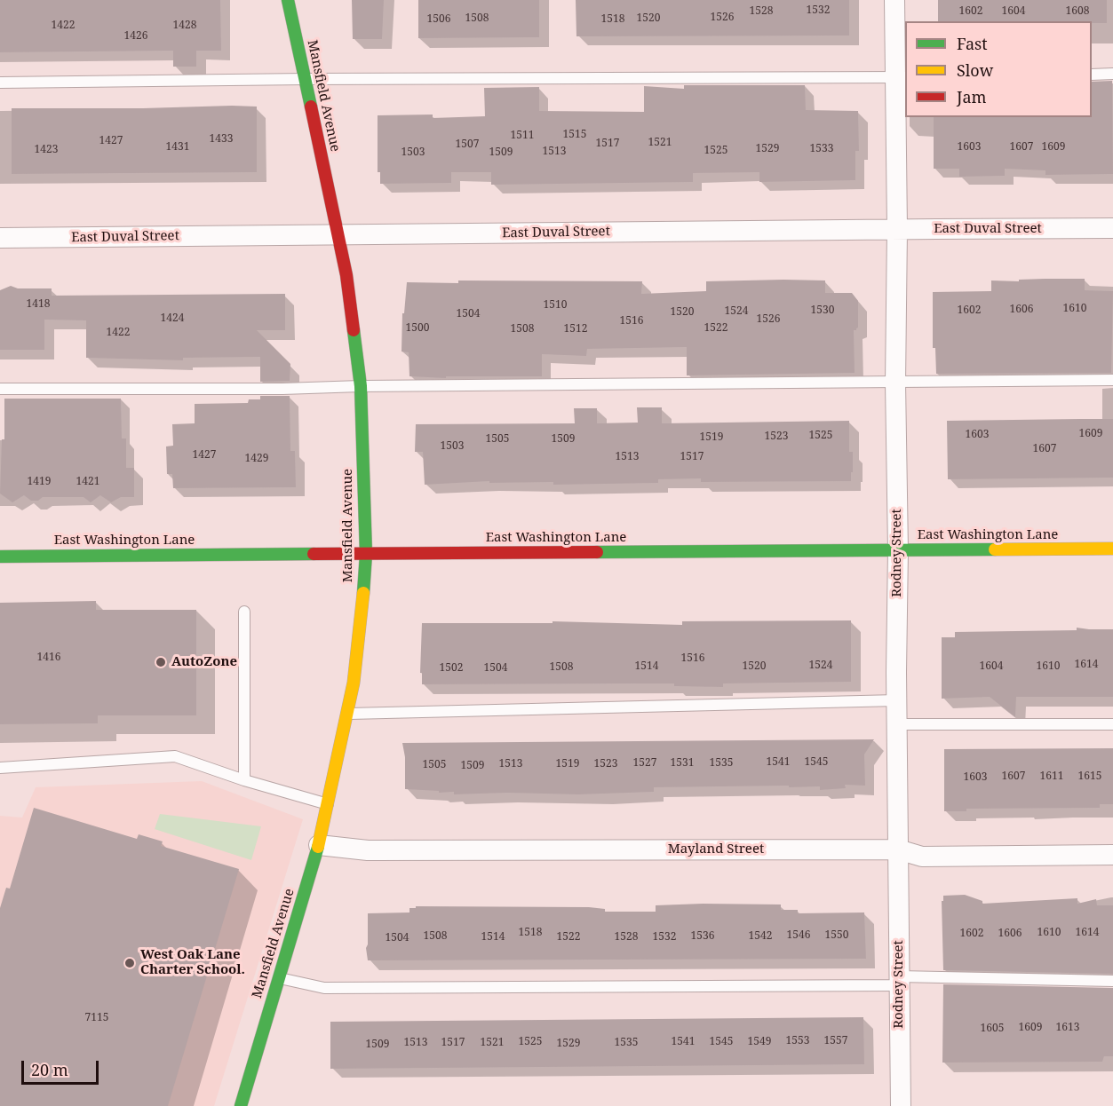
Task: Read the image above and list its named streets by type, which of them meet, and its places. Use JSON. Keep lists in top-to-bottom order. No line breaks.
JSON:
{"streets":{"street":["Mansfield Avenue","East Duval Street","East Washington Lane","Rodney Street","Mayland Street"]},"crossings":[["Mansfield Avenue","East Duval Street"],["Mansfield Avenue","East Washington Lane"],["Mansfield Avenue","Mayland Street"],["East Duval Street","Rodney Street"],["East Washington Lane","Rodney Street"],["Rodney Street","Mayland Street"]],"places":["AutoZone","West Oak Lane Charter School."],"house_numbers":["1532","1528","1602","1604","1608","1526","1508","1520","1506","1518","1422","1428","1426","1515","1511","1433","1427","1521","1517","1507","1431","1603","1607","1609","1529","1533","1423","1525","1513","1503","1509","1418","1510","1610","1606","1530","1602","1524","1520","1504","1424","1526","1516","1500","1522","1508","1512","1422","1609","1603","1525","1523","1519","1505","1509","1503","1607","1427","1513","1517","1429","1419","1421","1416","1516","1614","1524","1514","1520","1604","1610","1508","1502","1504","1541","1545","1527","1531","1535","1513","1519","1523","1505","1509","1607","1611","1615","1603","1518","1610","1614","1602","1606","1546","1550","1508","1536","1542","1514","1522","1528","1532","1504","7115","1609","1613","1605","1553","1557","1525","1541","1545","1549","1513","1517","1521","1535","1529","1509"],"legend":["Fast","Slow","Jam"],"scale_bar":"20 m"}
